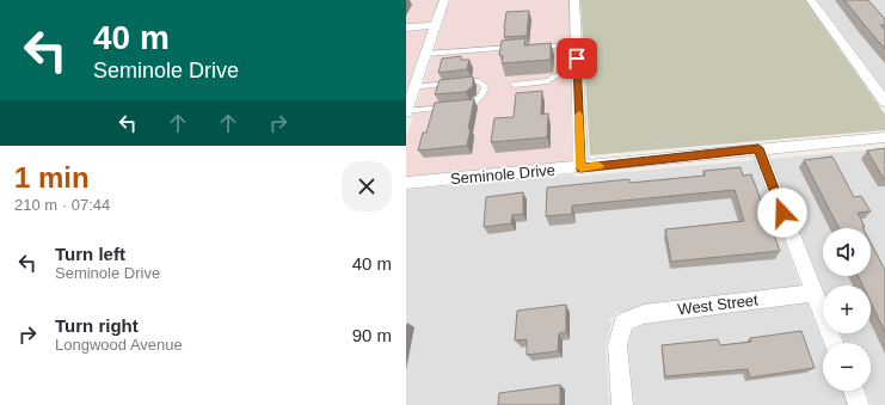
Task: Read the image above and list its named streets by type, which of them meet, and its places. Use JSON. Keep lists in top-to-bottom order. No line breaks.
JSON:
{"streets":{"street":["Seminole Drive","West Street"]},"page":{"turn":["40 m","Seminole Drive"],"heading":["1 min","210 m · 07:44"],"list":[{"name":"Turn left","note":"Seminole Drive","value":"40 m"},{"name":"Turn right","note":"Longwood Avenue","value":"90 m"}],"map_buttons":["+","−"]}}
